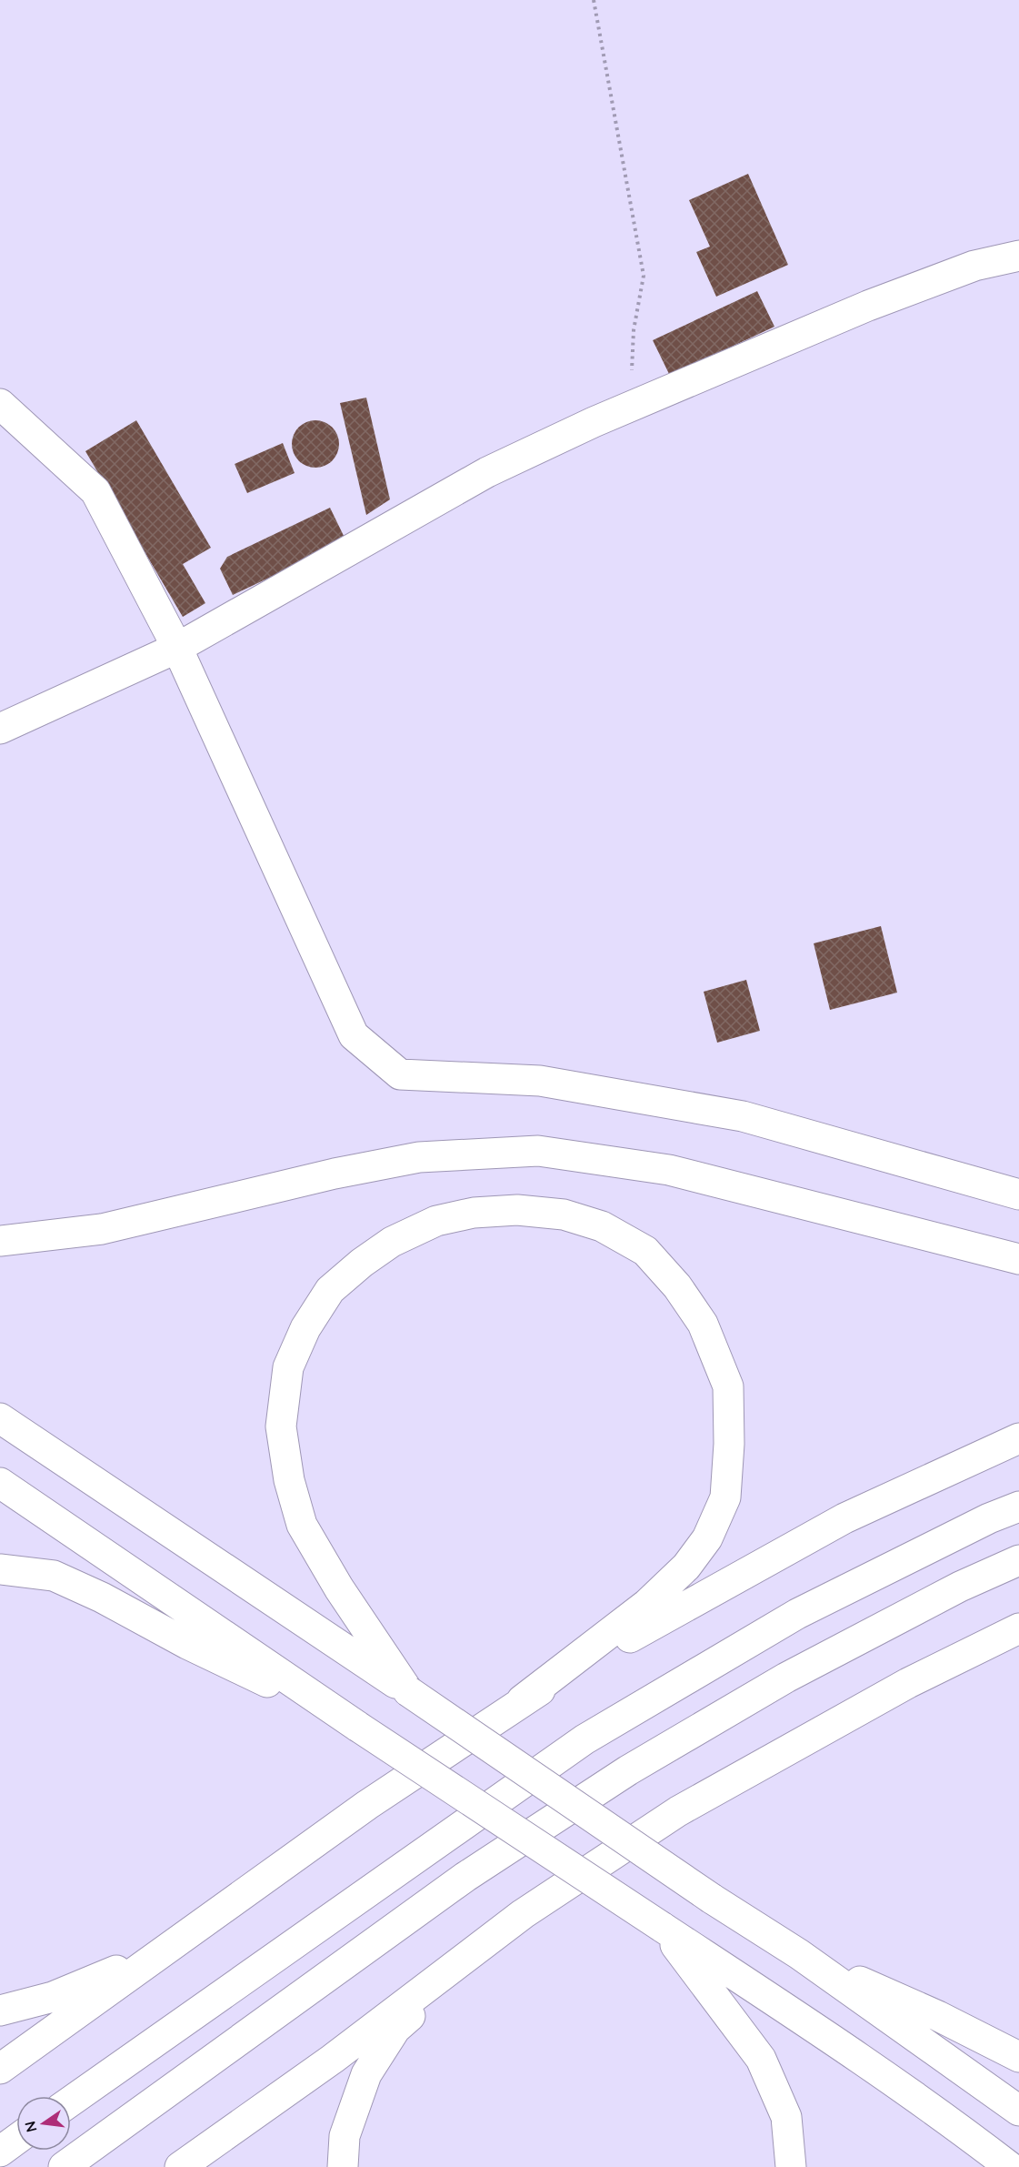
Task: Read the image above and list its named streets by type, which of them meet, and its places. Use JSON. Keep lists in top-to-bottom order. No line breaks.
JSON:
{"north":"left"}
